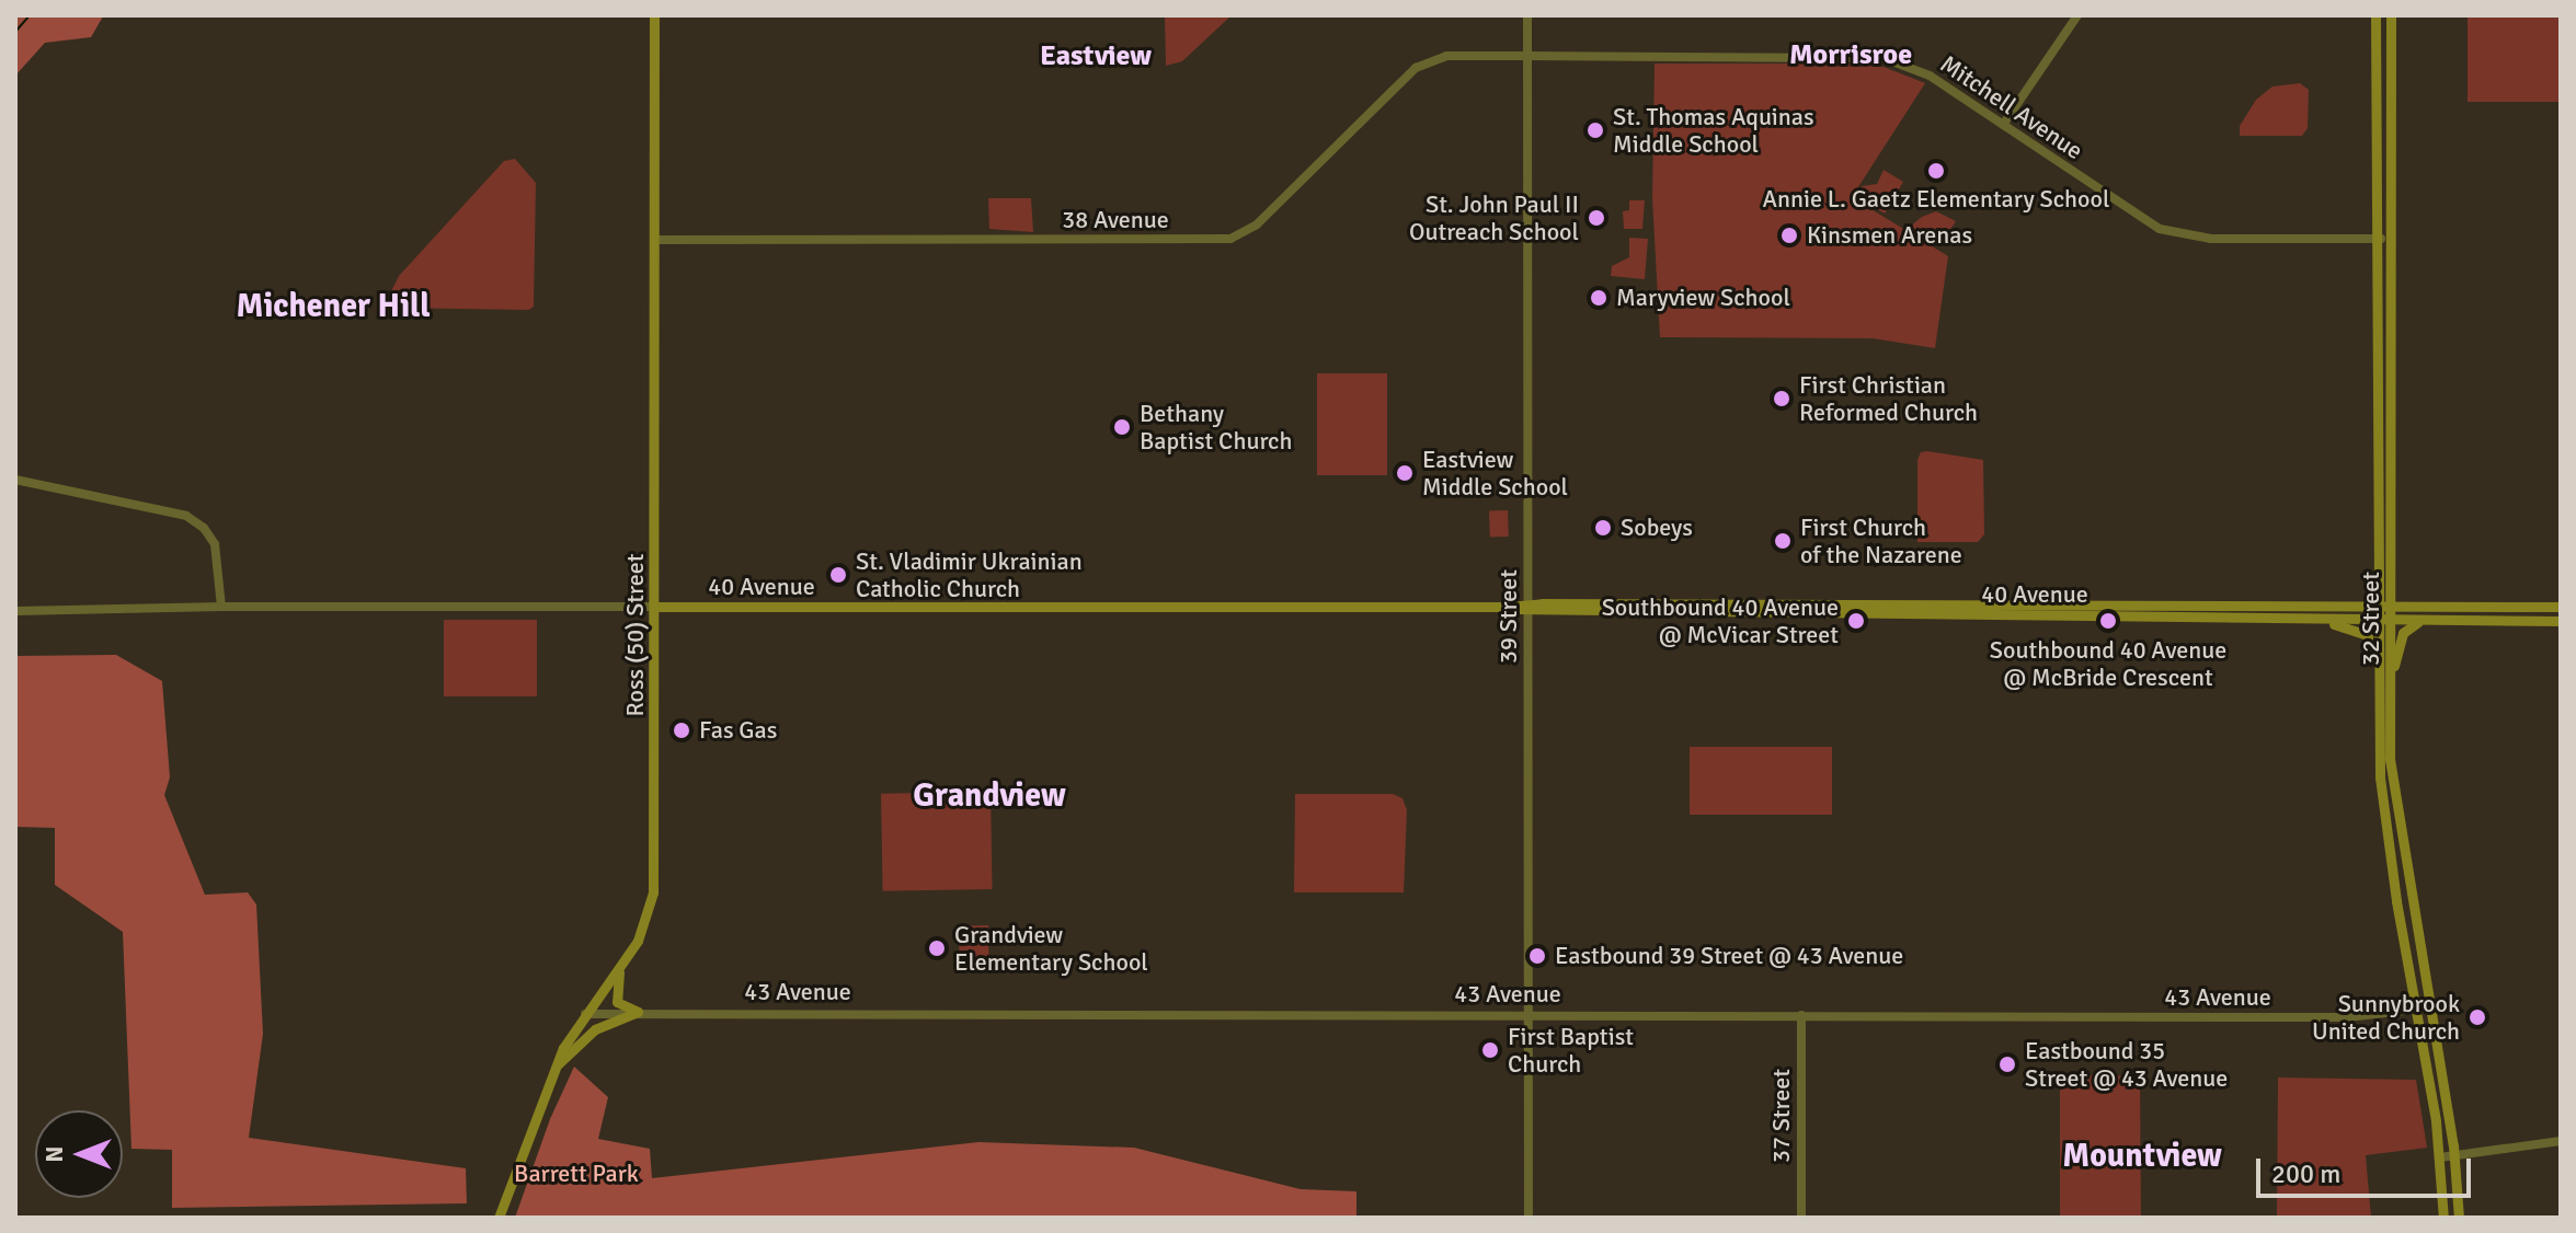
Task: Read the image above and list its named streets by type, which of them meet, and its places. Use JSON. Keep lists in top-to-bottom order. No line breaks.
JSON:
{"streets":{"main road":["40 Avenue","32 Street","Ross (50) Street"],"street":["Mitchell Avenue","38 Avenue","39 Street","43 Avenue","37 Street"]},"crossings":[["Mitchell Avenue","38 Avenue"],["Mitchell Avenue","39 Street"],["Mitchell Avenue","32 Street"],["38 Avenue","Ross (50) Street"],["40 Avenue","39 Street"],["40 Avenue","32 Street"],["40 Avenue","Ross (50) Street"],["39 Street","43 Avenue"],["32 Street","43 Avenue"],["Ross (50) Street","43 Avenue"],["43 Avenue","37 Street"]],"districts":["Morrisroe","Eastview","Michener Hill","Grandview","Mountview"],"parks":["Barrett Park"],"places":["St. Thomas Aquinas Middle School","Annie L. Gaetz Elementary School","St. John Paul II Outreach School","Kinsmen Arenas","Maryview School","First Christian Reformed Church","Bethany Baptist Church","Eastview Middle School","Sobeys","First Church of the Nazarene","St. Vladimir Ukrainian Catholic Church","Southbound 40 Avenue @ McVicar Street","Southbound 40 Avenue @ McBride Crescent","Fas Gas","Grandview Elementary School","Eastbound 39 Street @ 43 Avenue","Sunnybrook United Church","First Baptist Church","Eastbound 35 Street @ 43 Avenue"],"scale_bar":"200 m","north":"left"}
